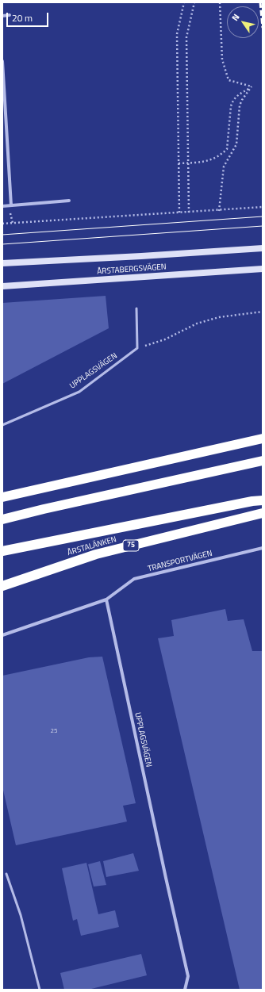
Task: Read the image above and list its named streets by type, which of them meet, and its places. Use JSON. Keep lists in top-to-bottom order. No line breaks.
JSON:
{"streets":{"highway":["75","ÅRSTALÄNKEN"],"street":["ÅRSTABERGSVÄGEN","UPPLAGSVÄGEN","TRANSPORTVÄGEN"]},"crossings":[["UPPLAGSVÄGEN","TRANSPORTVÄGEN"]],"house_numbers":["25"],"scale_bar":"20 m","north":"top left"}
